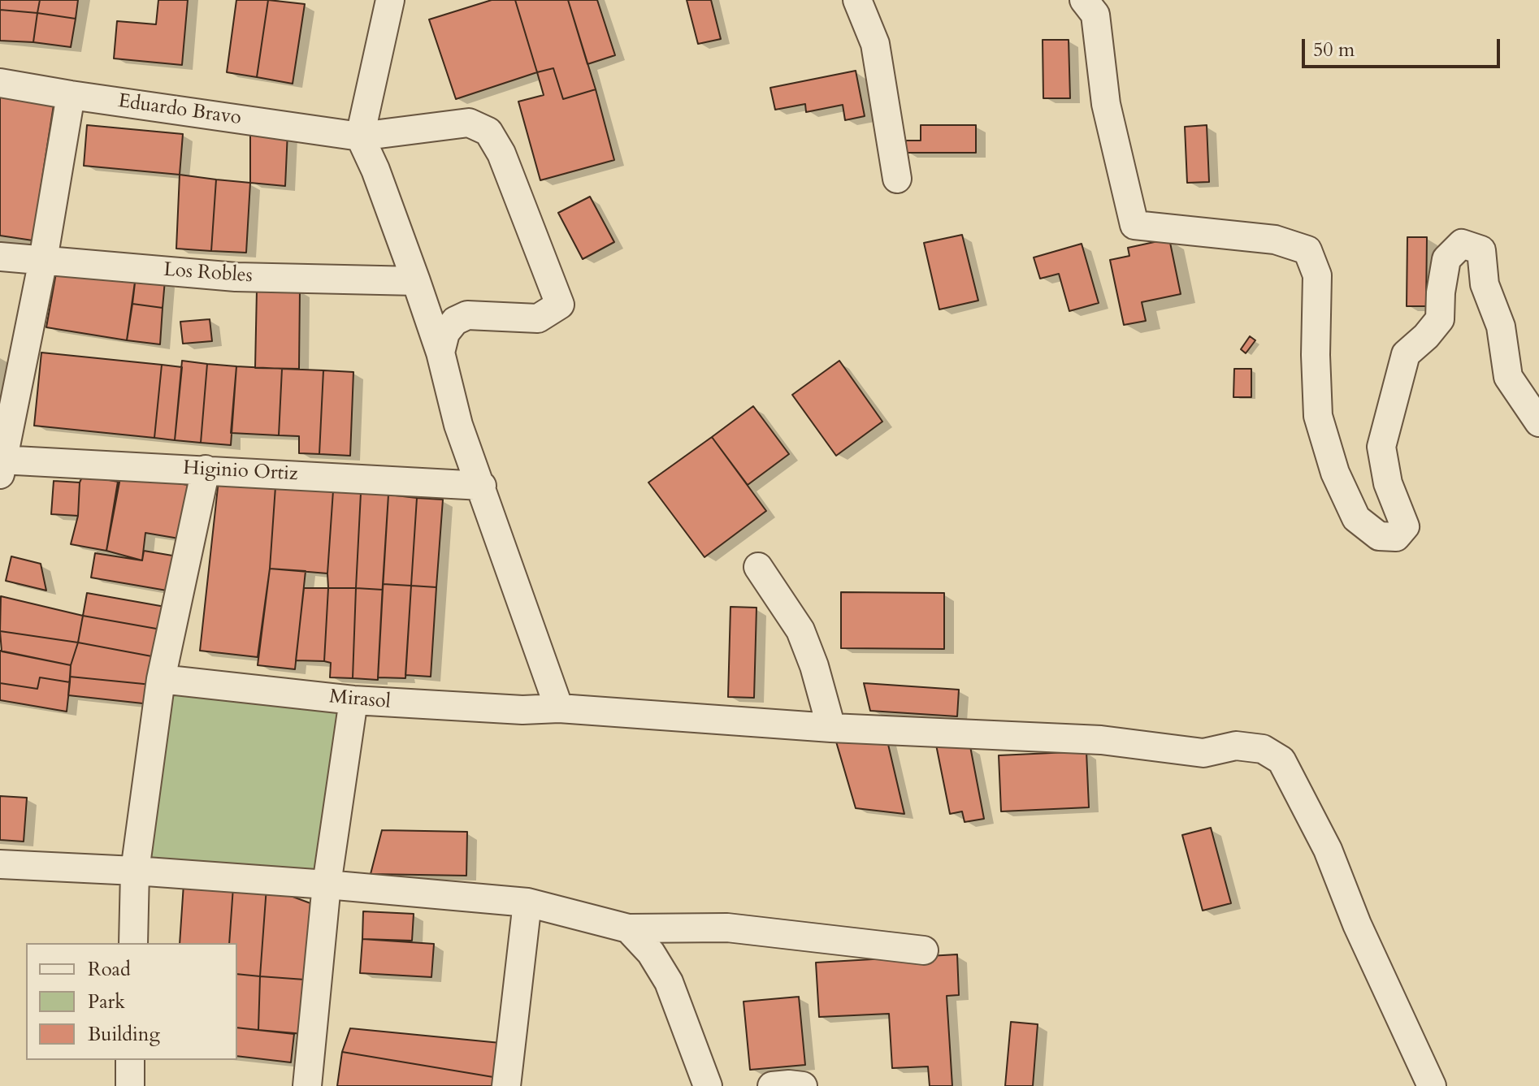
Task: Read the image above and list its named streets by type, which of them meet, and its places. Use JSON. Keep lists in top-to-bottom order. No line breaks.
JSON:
{"streets":{"street":["Eduardo Bravo","Los Robles","Higinio Ortiz","Mirasol"]},"legend":["Road","Park","Building"],"scale_bar":"50 m"}
